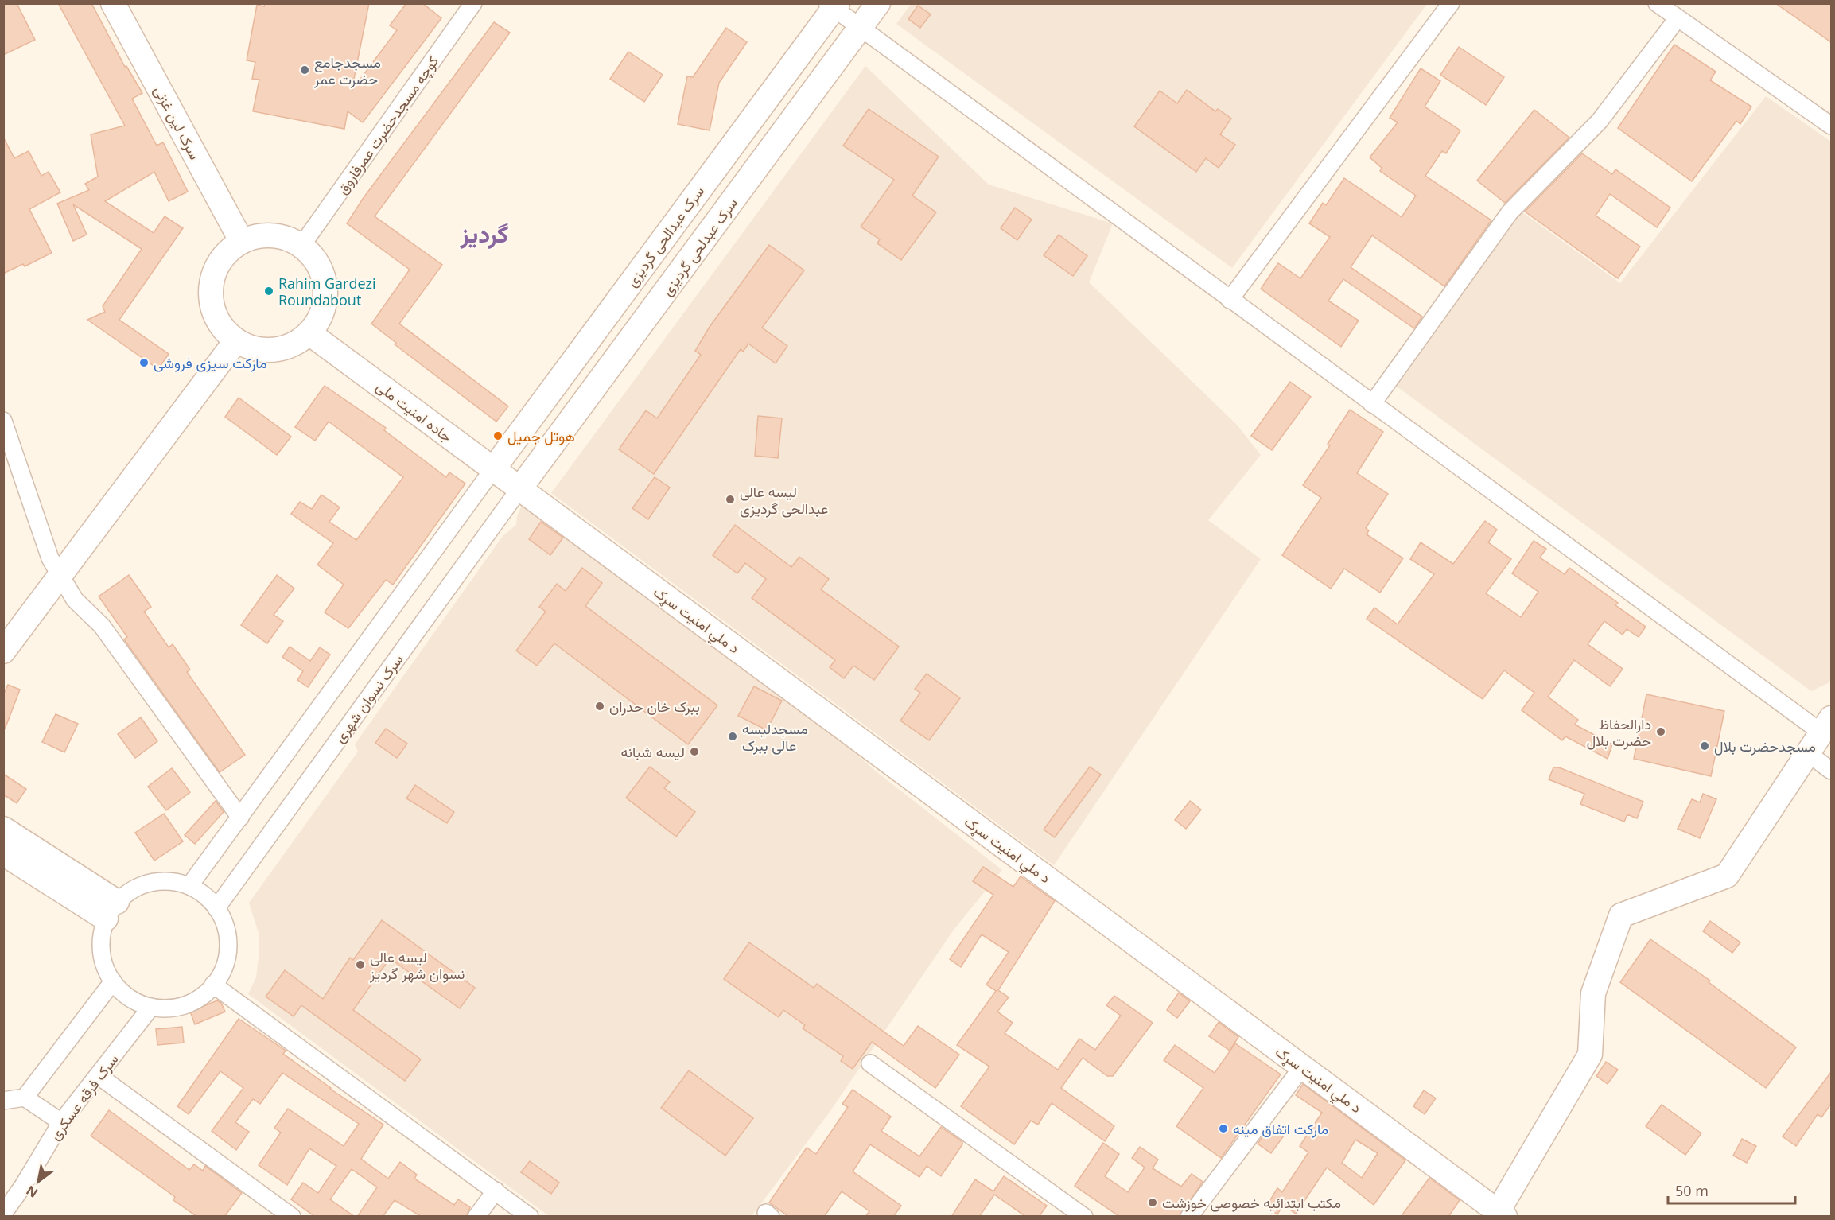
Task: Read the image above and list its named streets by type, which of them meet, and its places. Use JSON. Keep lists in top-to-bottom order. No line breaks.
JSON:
{"streets":{"street":["سرک لین غزنی","کوچه مسجدحضرت عمرفاروق","سرک عبدالحی گردیزی","سرک عبدلحی گردیزی","جاده امنیت ملی","د ملي امنیت سړک","سرک نسوان شهری","سرک فرقه عسکری"]},"crossings":[["سرک لین غزنی","کوچه مسجدحضرت عمرفاروق"],["سرک لین غزنی","جاده امنیت ملی"],["کوچه مسجدحضرت عمرفاروق","جاده امنیت ملی"],["سرک عبدالحی گردیزی","جاده امنیت ملی"],["سرک عبدلحی گردیزی","جاده امنیت ملی"],["سرک عبدلحی گردیزی","د ملي امنیت سړک"],["سرک عبدلحی گردیزی","سرک نسوان شهری"],["جاده امنیت ملی","د ملي امنیت سړک"],["جاده امنیت ملی","سرک نسوان شهری"],["د ملي امنیت سړک","سرک نسوان شهری"],["سرک نسوان شهری","سرک فرقه عسکری"]],"districts":["گردیز"],"places":["مسجدجامع حضرت عمر","Rahim Gardezi Roundabout","مارکت سیزی فروشی","هوتل جمیل","لیسه عالی عبدالحی گردیزی","ببرک خان حدران","دارالحفاظ حضرت بلال","مسجدلیسه عالی ببرک","مسجدحضرت بلال","لیسه شبانه","لیسه عالی نسوان شهر گردیز","مارکت اتفاق مینه","مکتب ابتدائیه خصوصی خوزشت"],"scale_bar":"50 m","north":"bottom left"}
